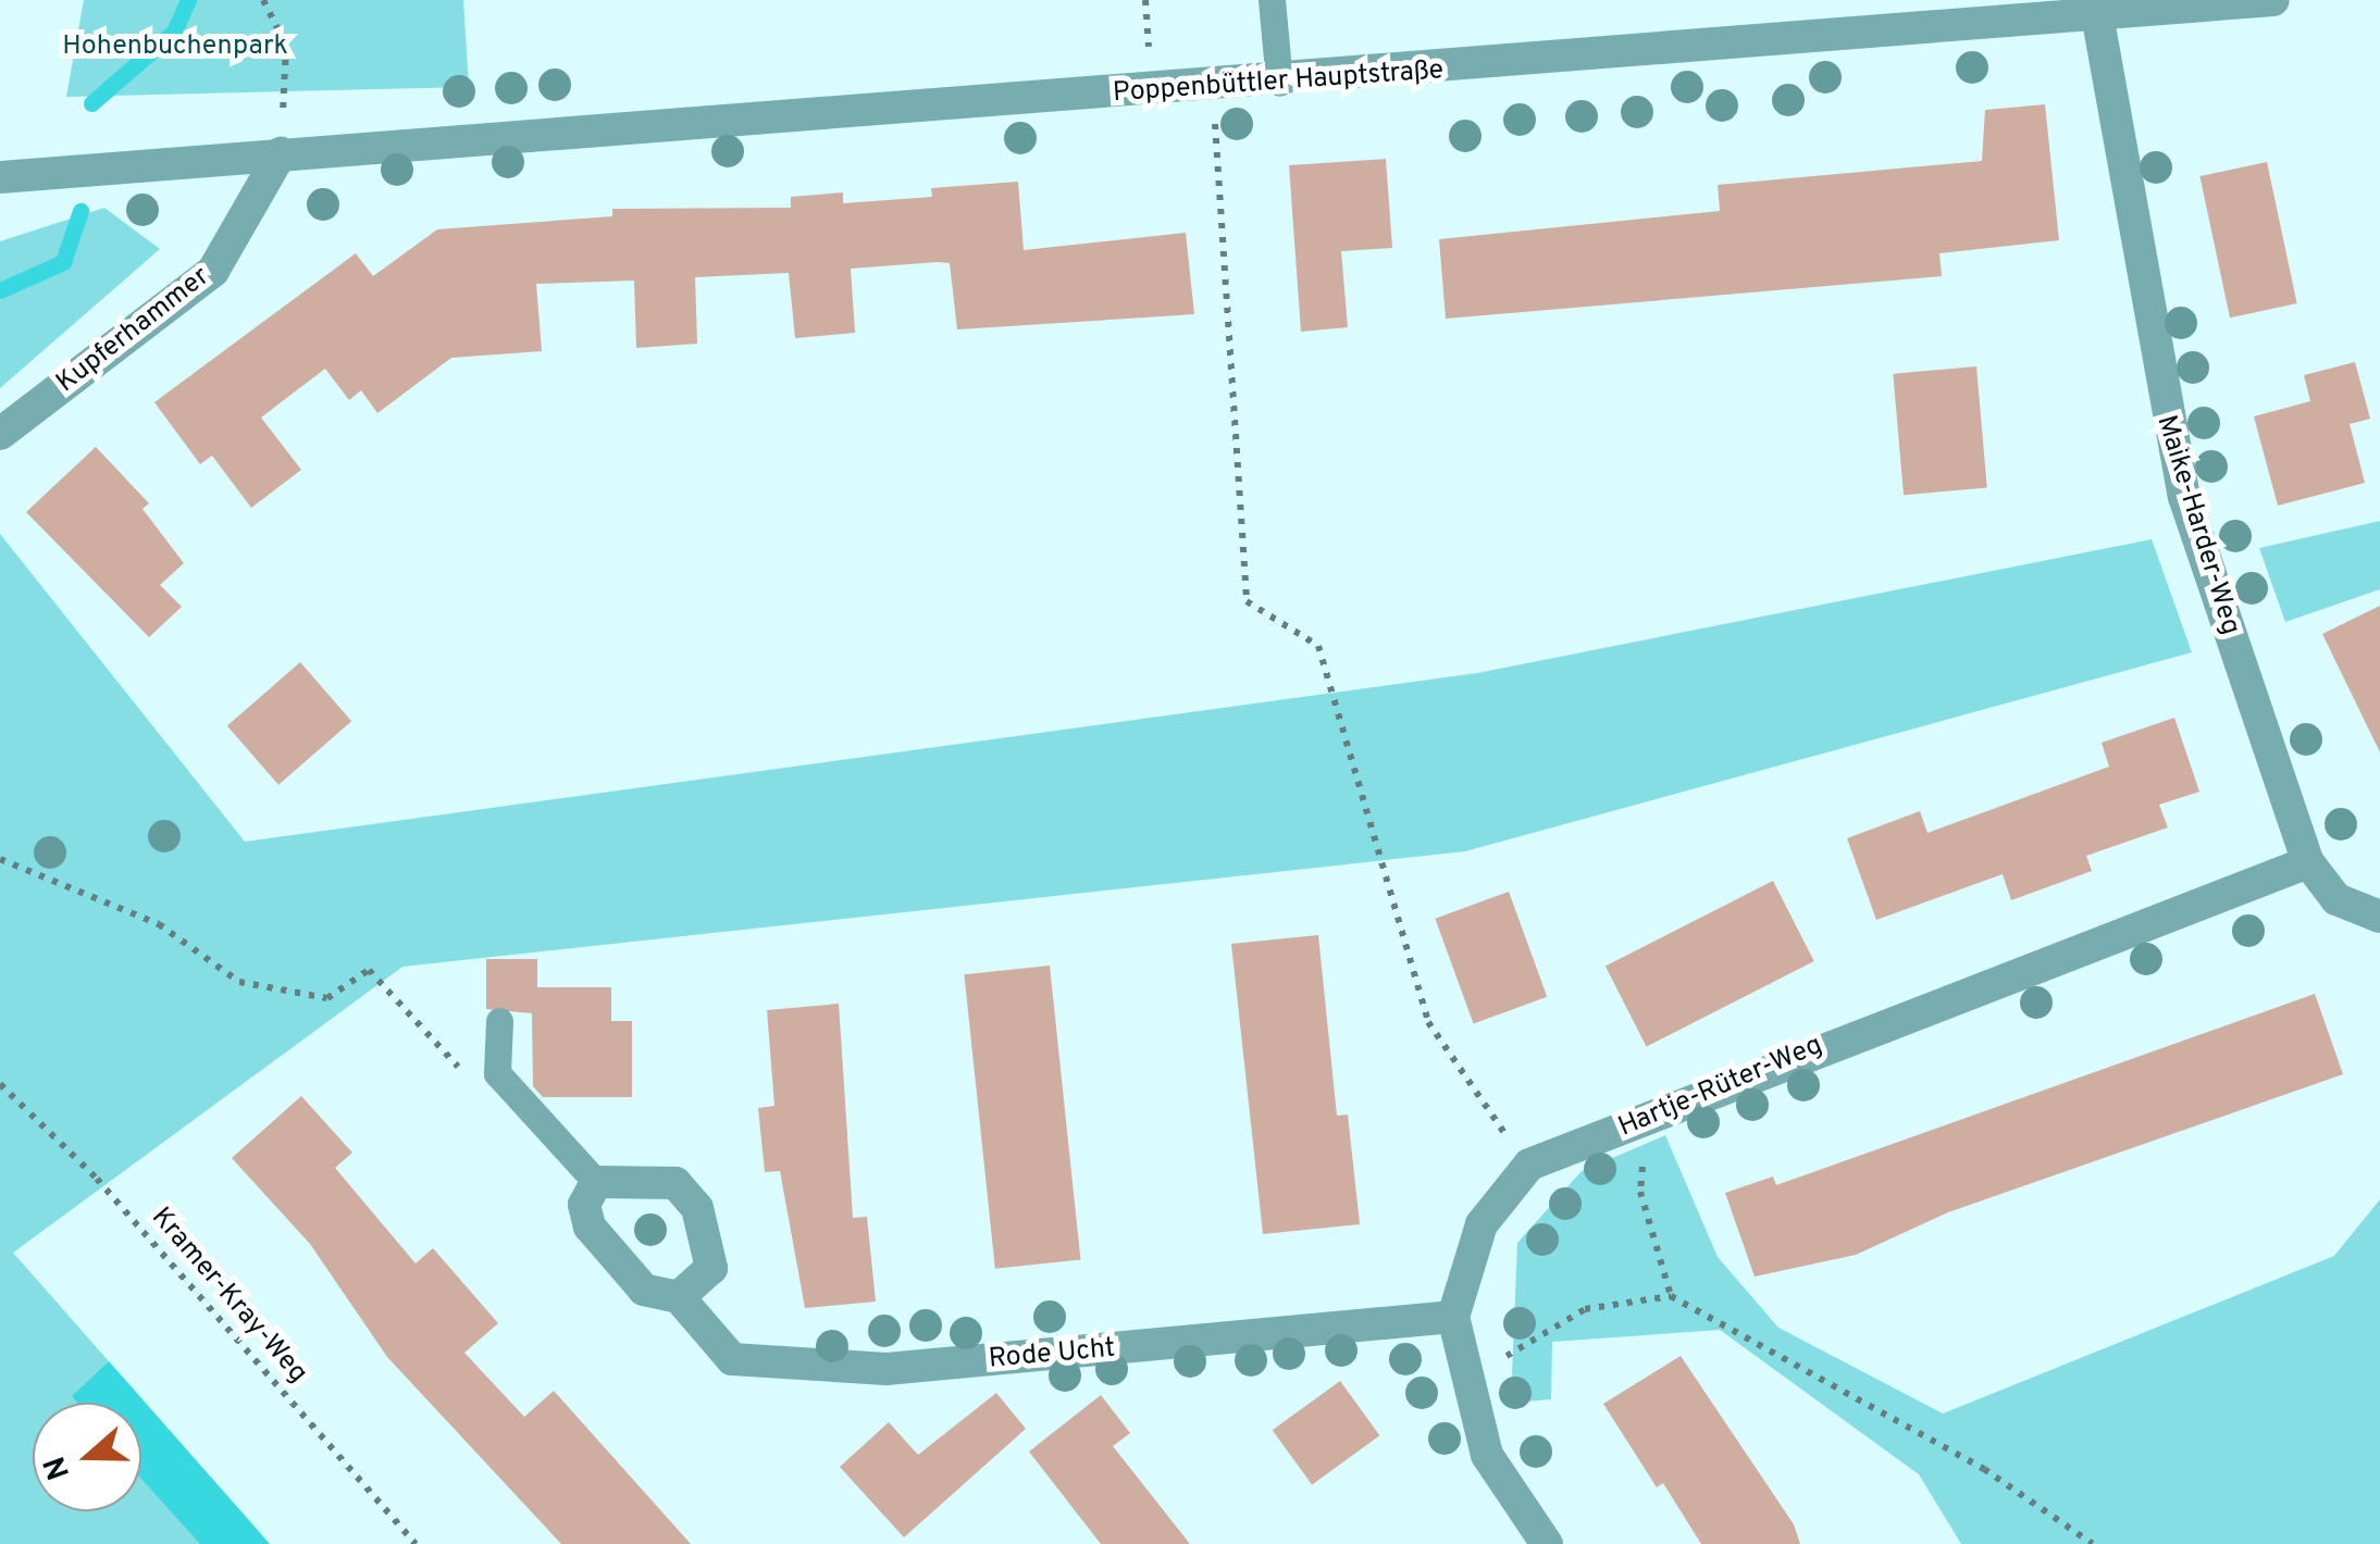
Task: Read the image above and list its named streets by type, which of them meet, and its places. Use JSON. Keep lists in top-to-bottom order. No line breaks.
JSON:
{"streets":{"street":["Poppenbüttler Hauptstraße","Kupferhammer","Maike-Harder-Weg","Hartje-Rüter-Weg","Rode Ucht"],"path":["Kramer-Kray-Weg"]},"crossings":[["Poppenbüttler Hauptstraße","Kupferhammer"],["Poppenbüttler Hauptstraße","Maike-Harder-Weg"],["Maike-Harder-Weg","Hartje-Rüter-Weg"]],"parks":["Hohenbuchenpark"],"north":"left"}
